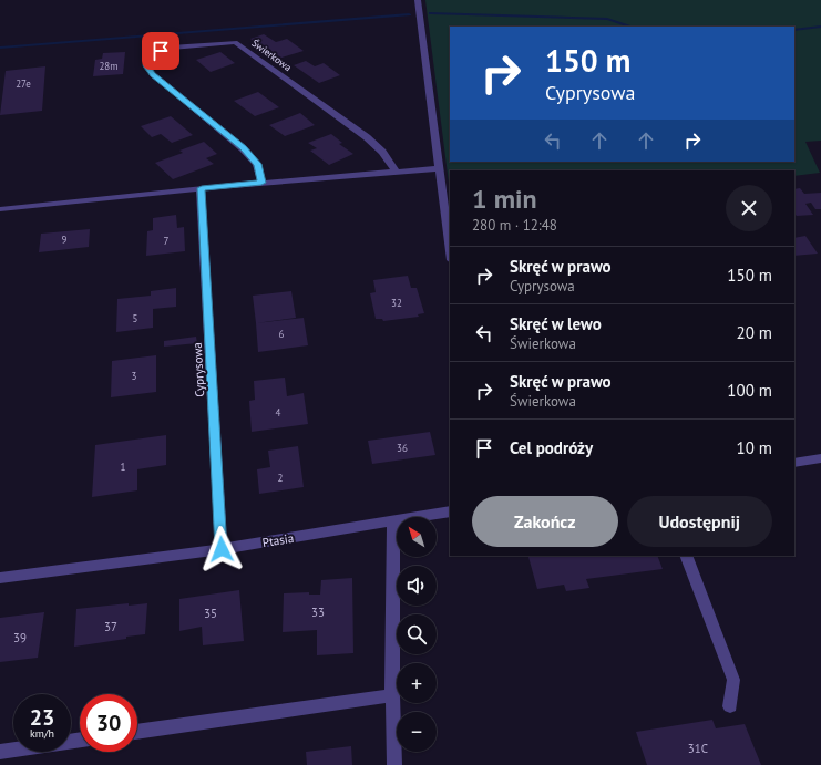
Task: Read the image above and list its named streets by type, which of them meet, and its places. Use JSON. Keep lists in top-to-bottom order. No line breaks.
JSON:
{"streets":{"street":["Świerkowa","Cyprysowa","Ptasia"]},"crossings":[["Cyprysowa","Ptasia"]],"house_numbers":["28m","27e","9","7","32","5","6","3","4","36","1","2","33","35","37","39","31C"],"north":"top left","page":{"turn":["150 m","Cyprysowa"],"heading":["1 min","280 m · 12:48"],"list":[{"name":"Skręć w prawo","note":"Cyprysowa","value":"150 m"},{"name":"Skręć w lewo","note":"Świerkowa","value":"20 m"},{"name":"Skręć w prawo","note":"Świerkowa","value":"100 m"},{"name":"Cel podróży","value":"10 m"}],"buttons":["Zakończ","Udostępnij"],"map_buttons":["+","−"],"speed":"23 km/h","limit":"30"}}
